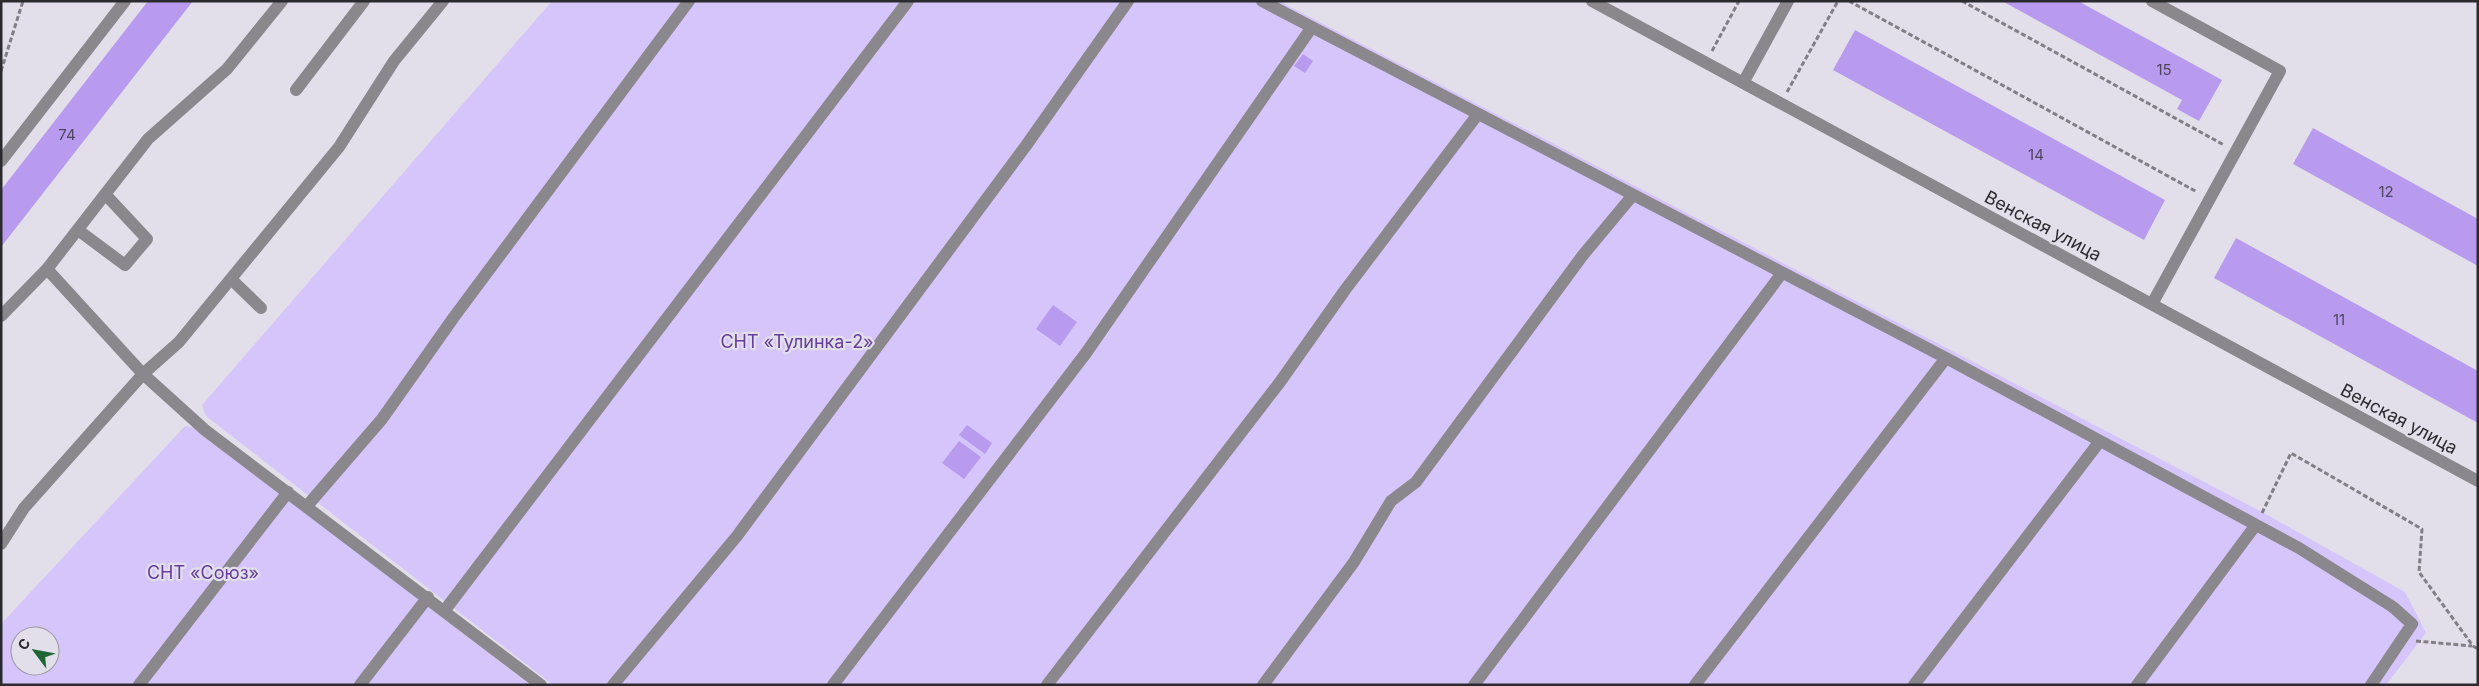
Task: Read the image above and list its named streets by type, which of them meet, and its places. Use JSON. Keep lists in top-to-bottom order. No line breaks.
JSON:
{"streets":{"street":["Венская улица"]},"parks":["СНТ «Тулинка-2»","СНТ «Союз»"],"house_numbers":["15","74","14","12","11"],"north":"top left"}
